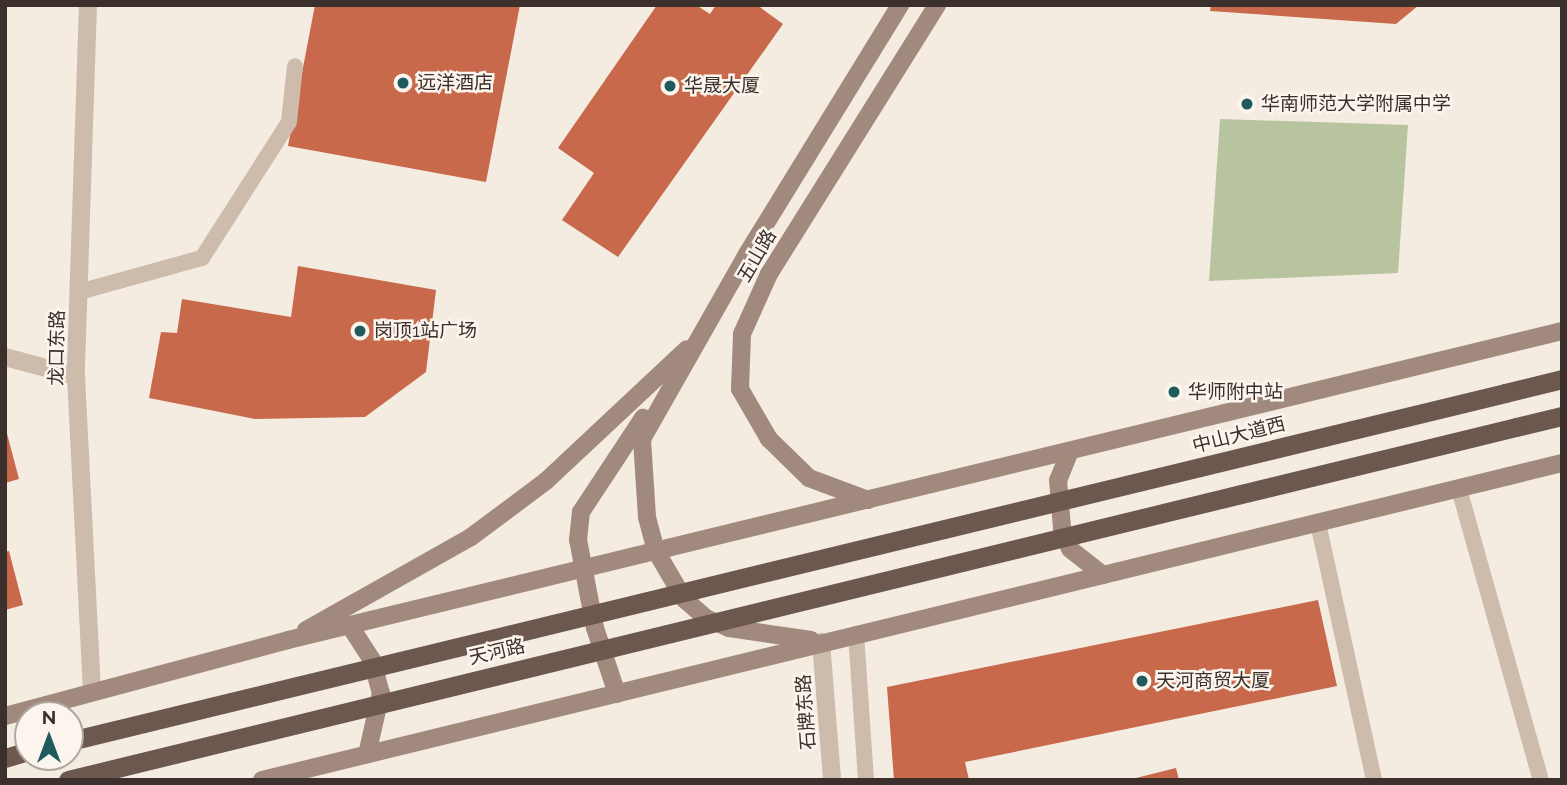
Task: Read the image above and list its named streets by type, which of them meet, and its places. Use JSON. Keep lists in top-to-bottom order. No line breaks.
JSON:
{"streets":{"highway":["中山大道西","天河路"],"main road":["五山路"],"street":["龙口东路","石牌东路"]},"crossings":[["五山路","石牌东路"],["中山大道西","天河路"]],"places":["远洋酒店","华晟大厦","华南师范大学附属中学","岗顶1站广场","华师附中站","天河商贸大厦"],"north":"top"}
